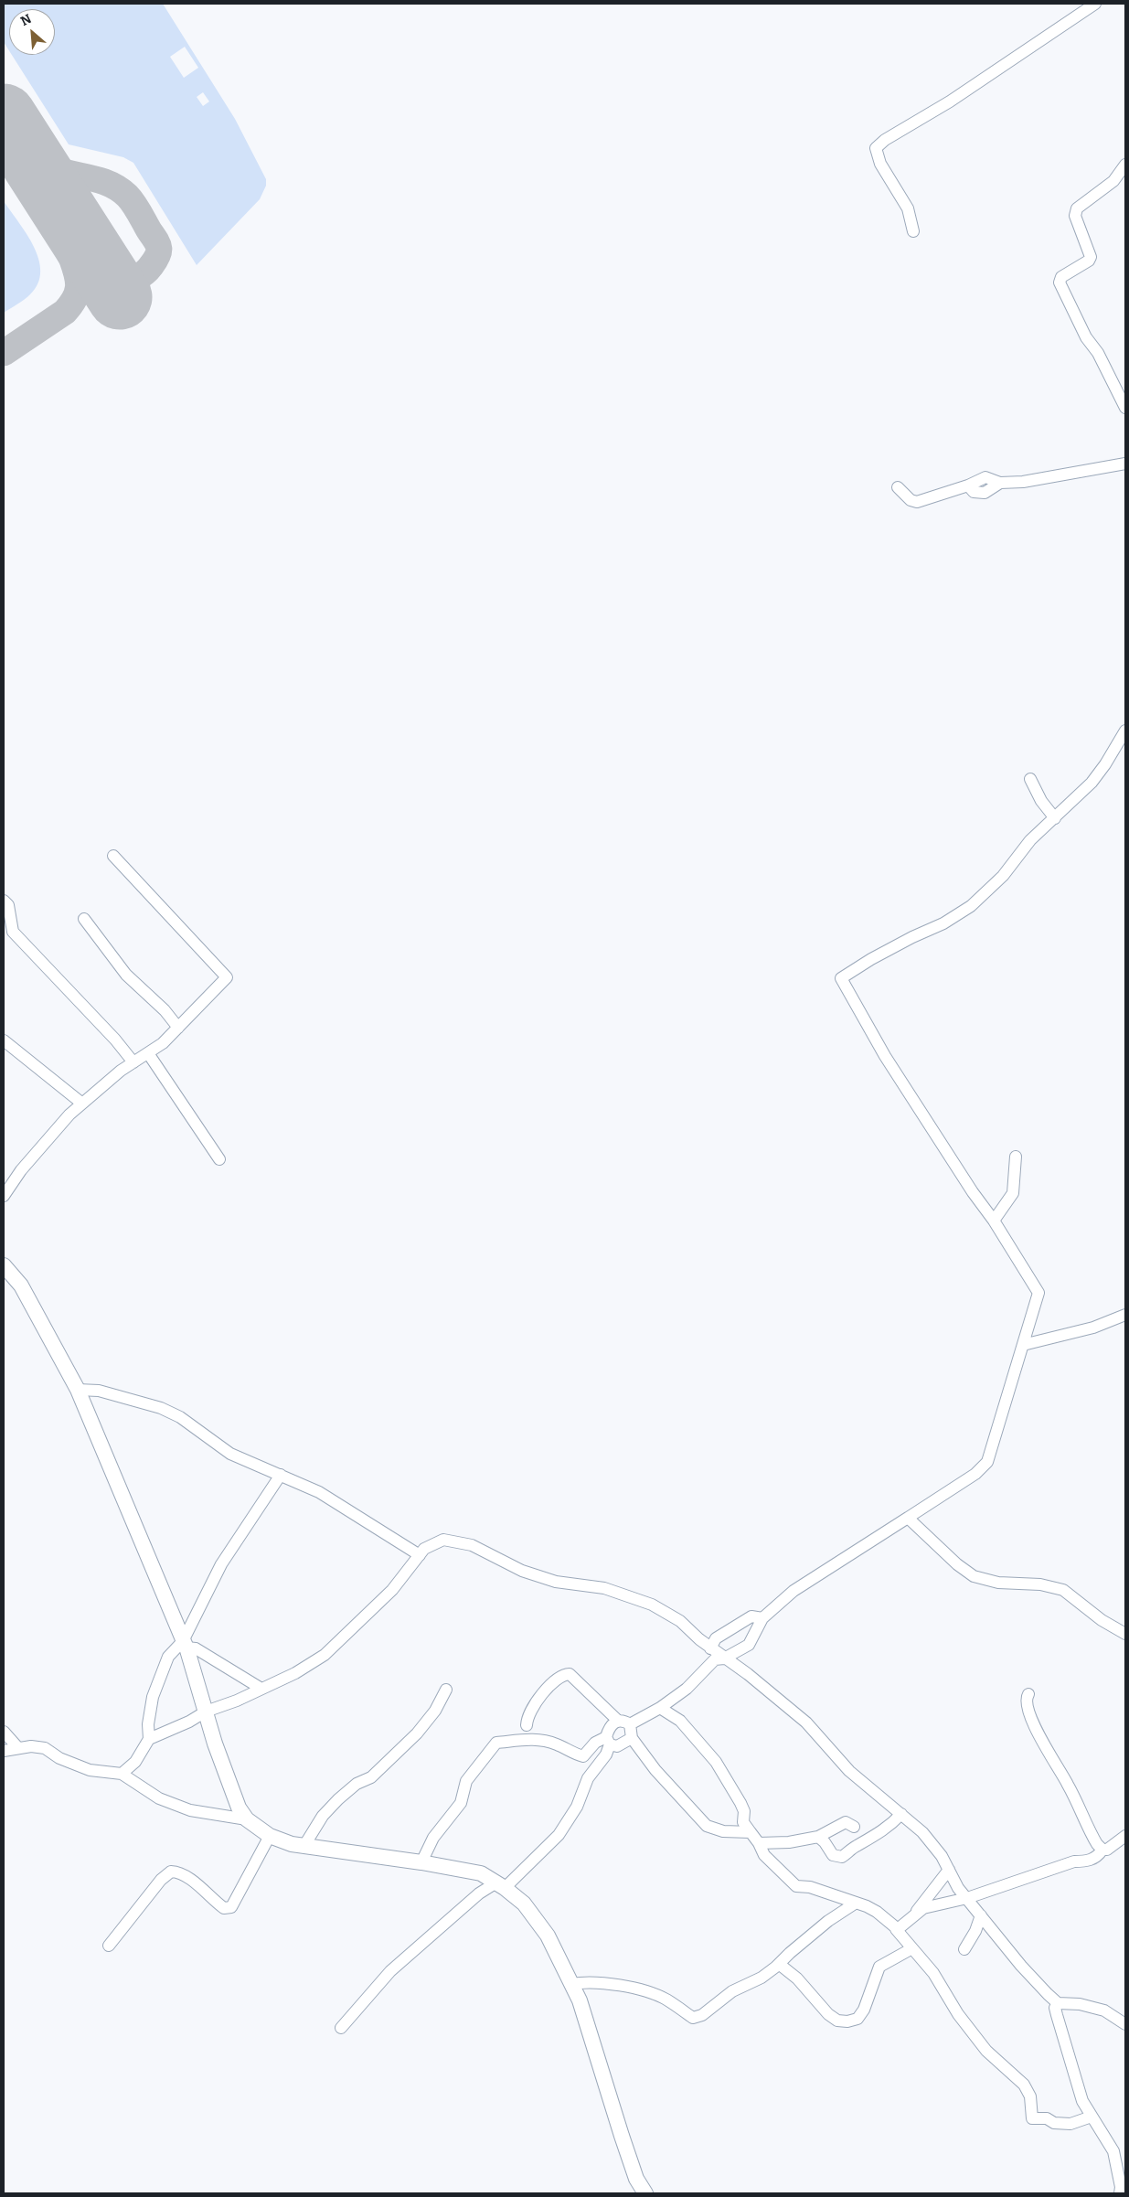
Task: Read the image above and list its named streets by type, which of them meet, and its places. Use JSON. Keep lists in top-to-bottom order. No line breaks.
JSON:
{"north":"top left"}
